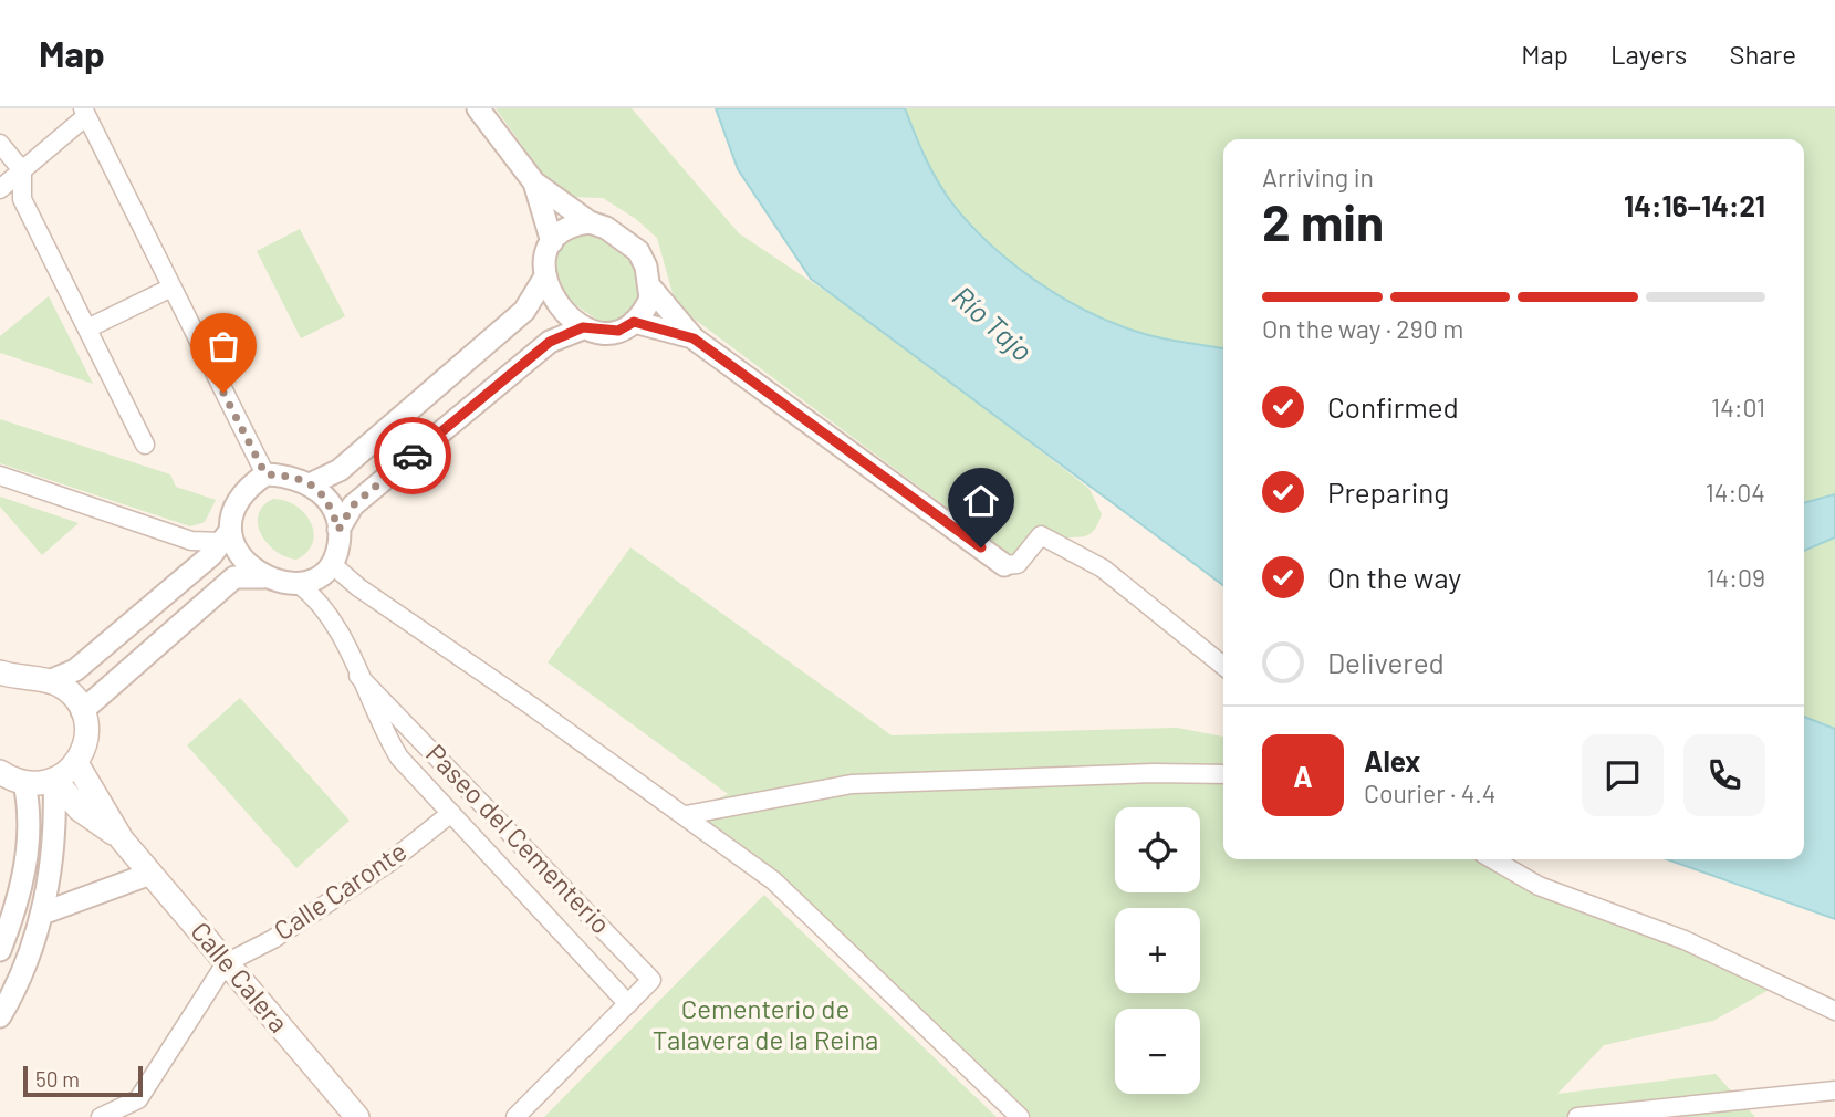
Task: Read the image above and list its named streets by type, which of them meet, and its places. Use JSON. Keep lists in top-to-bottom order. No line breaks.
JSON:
{"streets":{"main road":["Calle Calera"],"street":["Paseo del Cementerio","Calle Caronte"]},"crossings":[["Paseo del Cementerio","Calle Caronte"],["Calle Caronte","Calle Calera"]],"water":["Río Tajo"],"parks":["Cementerio de Talavera de la Reina"],"scale_bar":"50 m","page":{"header":"Map","nav":["Map","Layers","Share"],"heading":["2 min","Arriving in","14:16–14:21"],"panel":["Alex","Courier · 4.4"],"bar":"On the way · 290 m","list":[["Confirmed","14:01"],["Preparing","14:04"],["On the way","14:09"],"Delivered"],"round":"A","map_buttons":["+","−"],"scale":"50 m"}}
